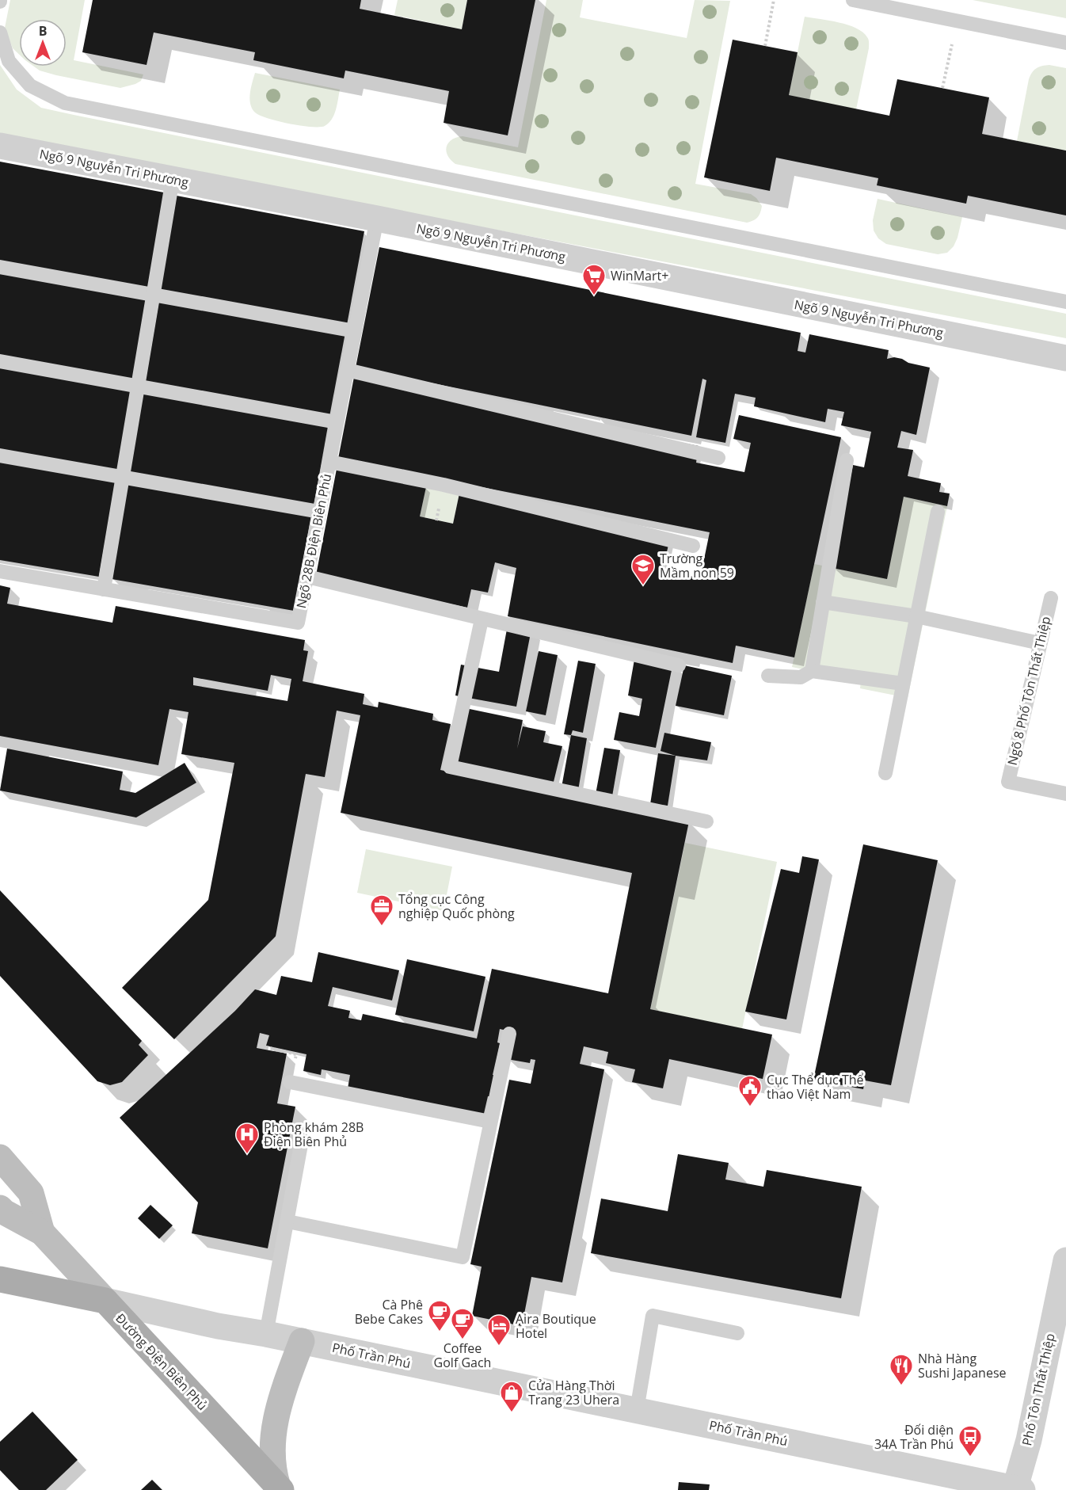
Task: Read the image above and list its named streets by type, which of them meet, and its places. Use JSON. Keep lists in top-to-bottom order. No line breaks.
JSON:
{"streets":{"main road":["Phố Trần Phú","Đường Điện Biên Phủ"],"street":["Ngõ 9 Nguyễn Tri Phương","Phố Tôn Thất Thiệp"],"lane":["Ngõ 28B Điện Biên Phủ","Ngõ 8 Phố Tôn Thất Thiệp"]},"crossings":[["Ngõ 9 Nguyễn Tri Phương","Ngõ 28B Điện Biên Phủ"],["Phố Trần Phú","Đường Điện Biên Phủ"],["Phố Trần Phú","Phố Tôn Thất Thiệp"]],"places":{"supermarket":["WinMart+"],"school or university":["Trường Mầm non 59"],"office":["Tổng cục Công nghiệp Quốc phòng"],"public building":["Cục Thể dục Thể thao Việt Nam"],"hospital":["Phòng khám 28B Điện Biên Phủ"],"cafe":["Cà Phê Bebe Cakes","Coffee Golf Gach"],"hotel":["Aira Boutique Hotel"],"restaurant":["Nhà Hàng Sushi Japanese"],"shop":["Cửa Hàng Thời Trang 23 Uhera"],"bus stop":["Đối diện 34A Trần Phú"]},"north":"top"}
